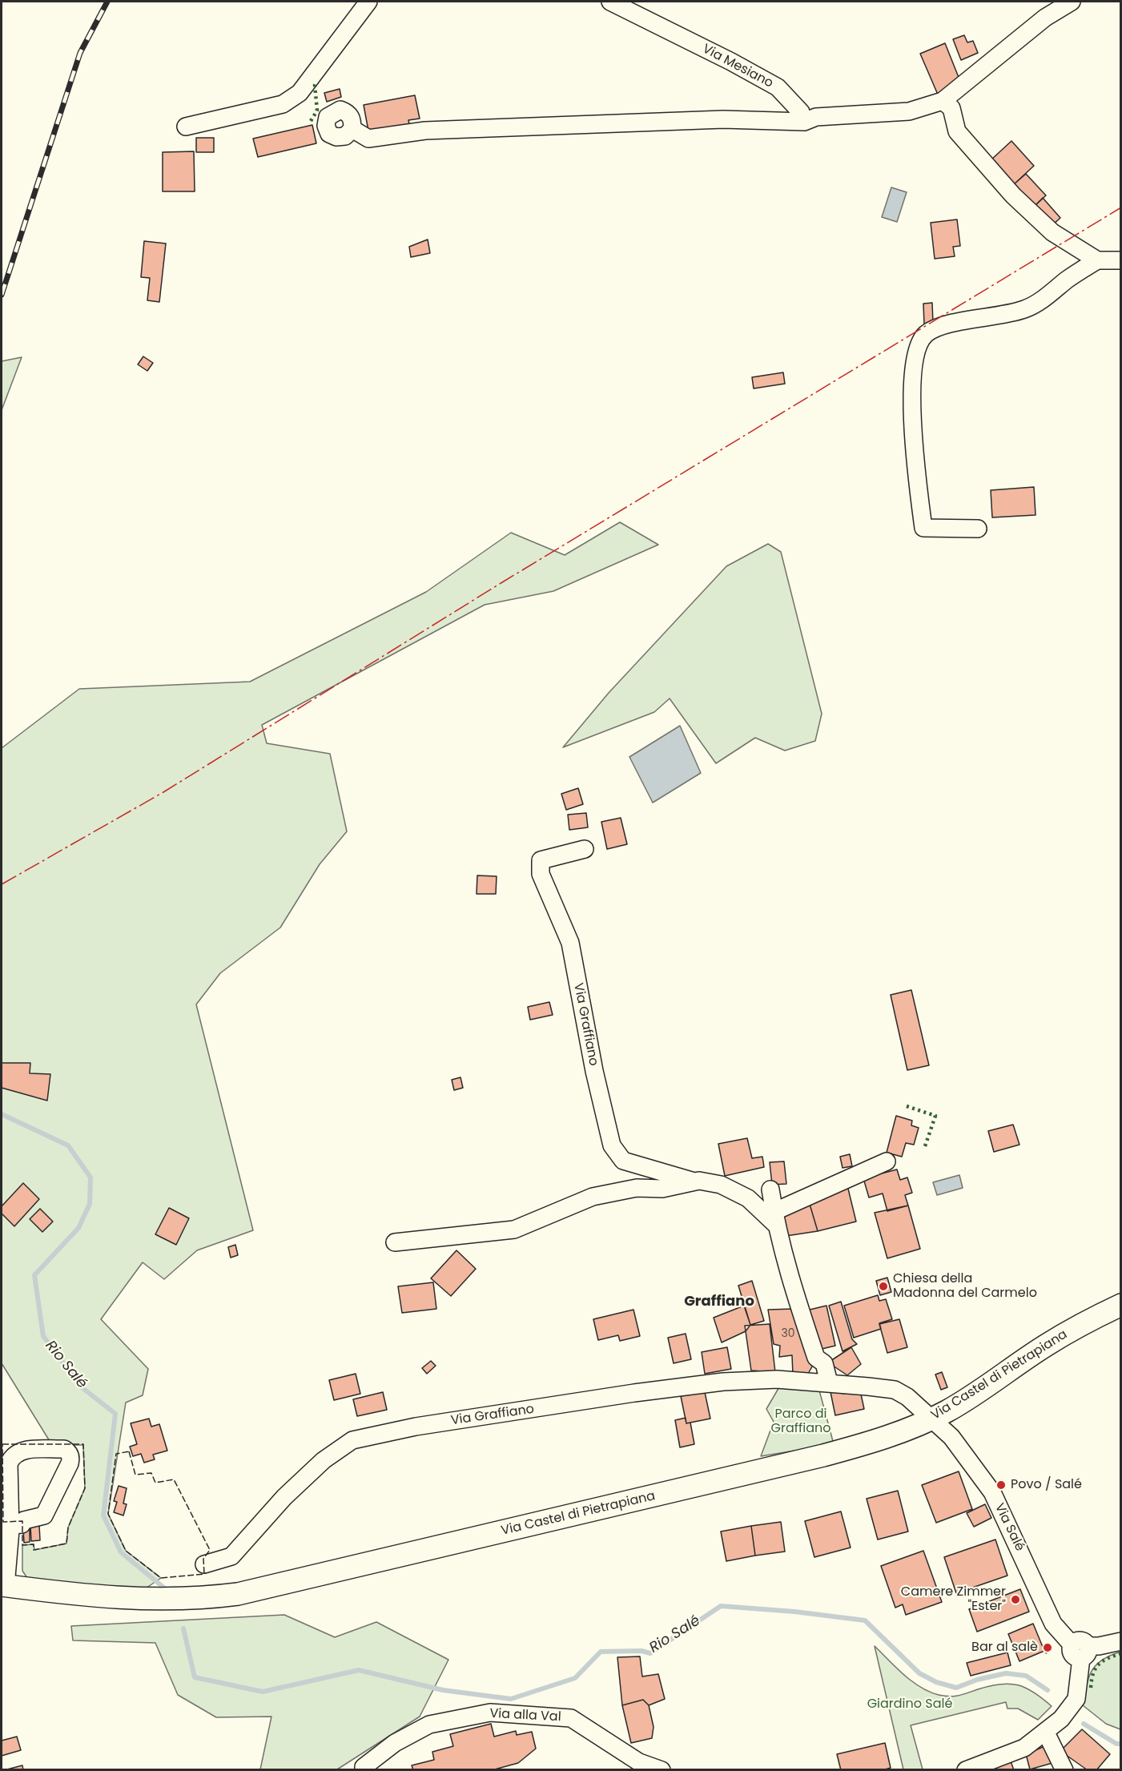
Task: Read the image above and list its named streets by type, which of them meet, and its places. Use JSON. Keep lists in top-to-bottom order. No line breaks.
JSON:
{"streets":{"main road":["Via Castel di Pietrapiana"],"street":["Via Mesiano","Via Graffiano","Via Salé","Via alla Val"]},"crossings":[["Via Graffiano","Via Castel di Pietrapiana"],["Via Graffiano","Via Salé"],["Via Castel di Pietrapiana","Via Salé"]],"districts":["Graffiano"],"water":["Rio Salé"],"parks":["Parco di Graffiano","Giardino Salé"],"places":["Chiesa della Madonna del Carmelo","Povo / Salé","Camere Zimmer \"Ester\"","Bar al salè"],"house_numbers":["30"]}
